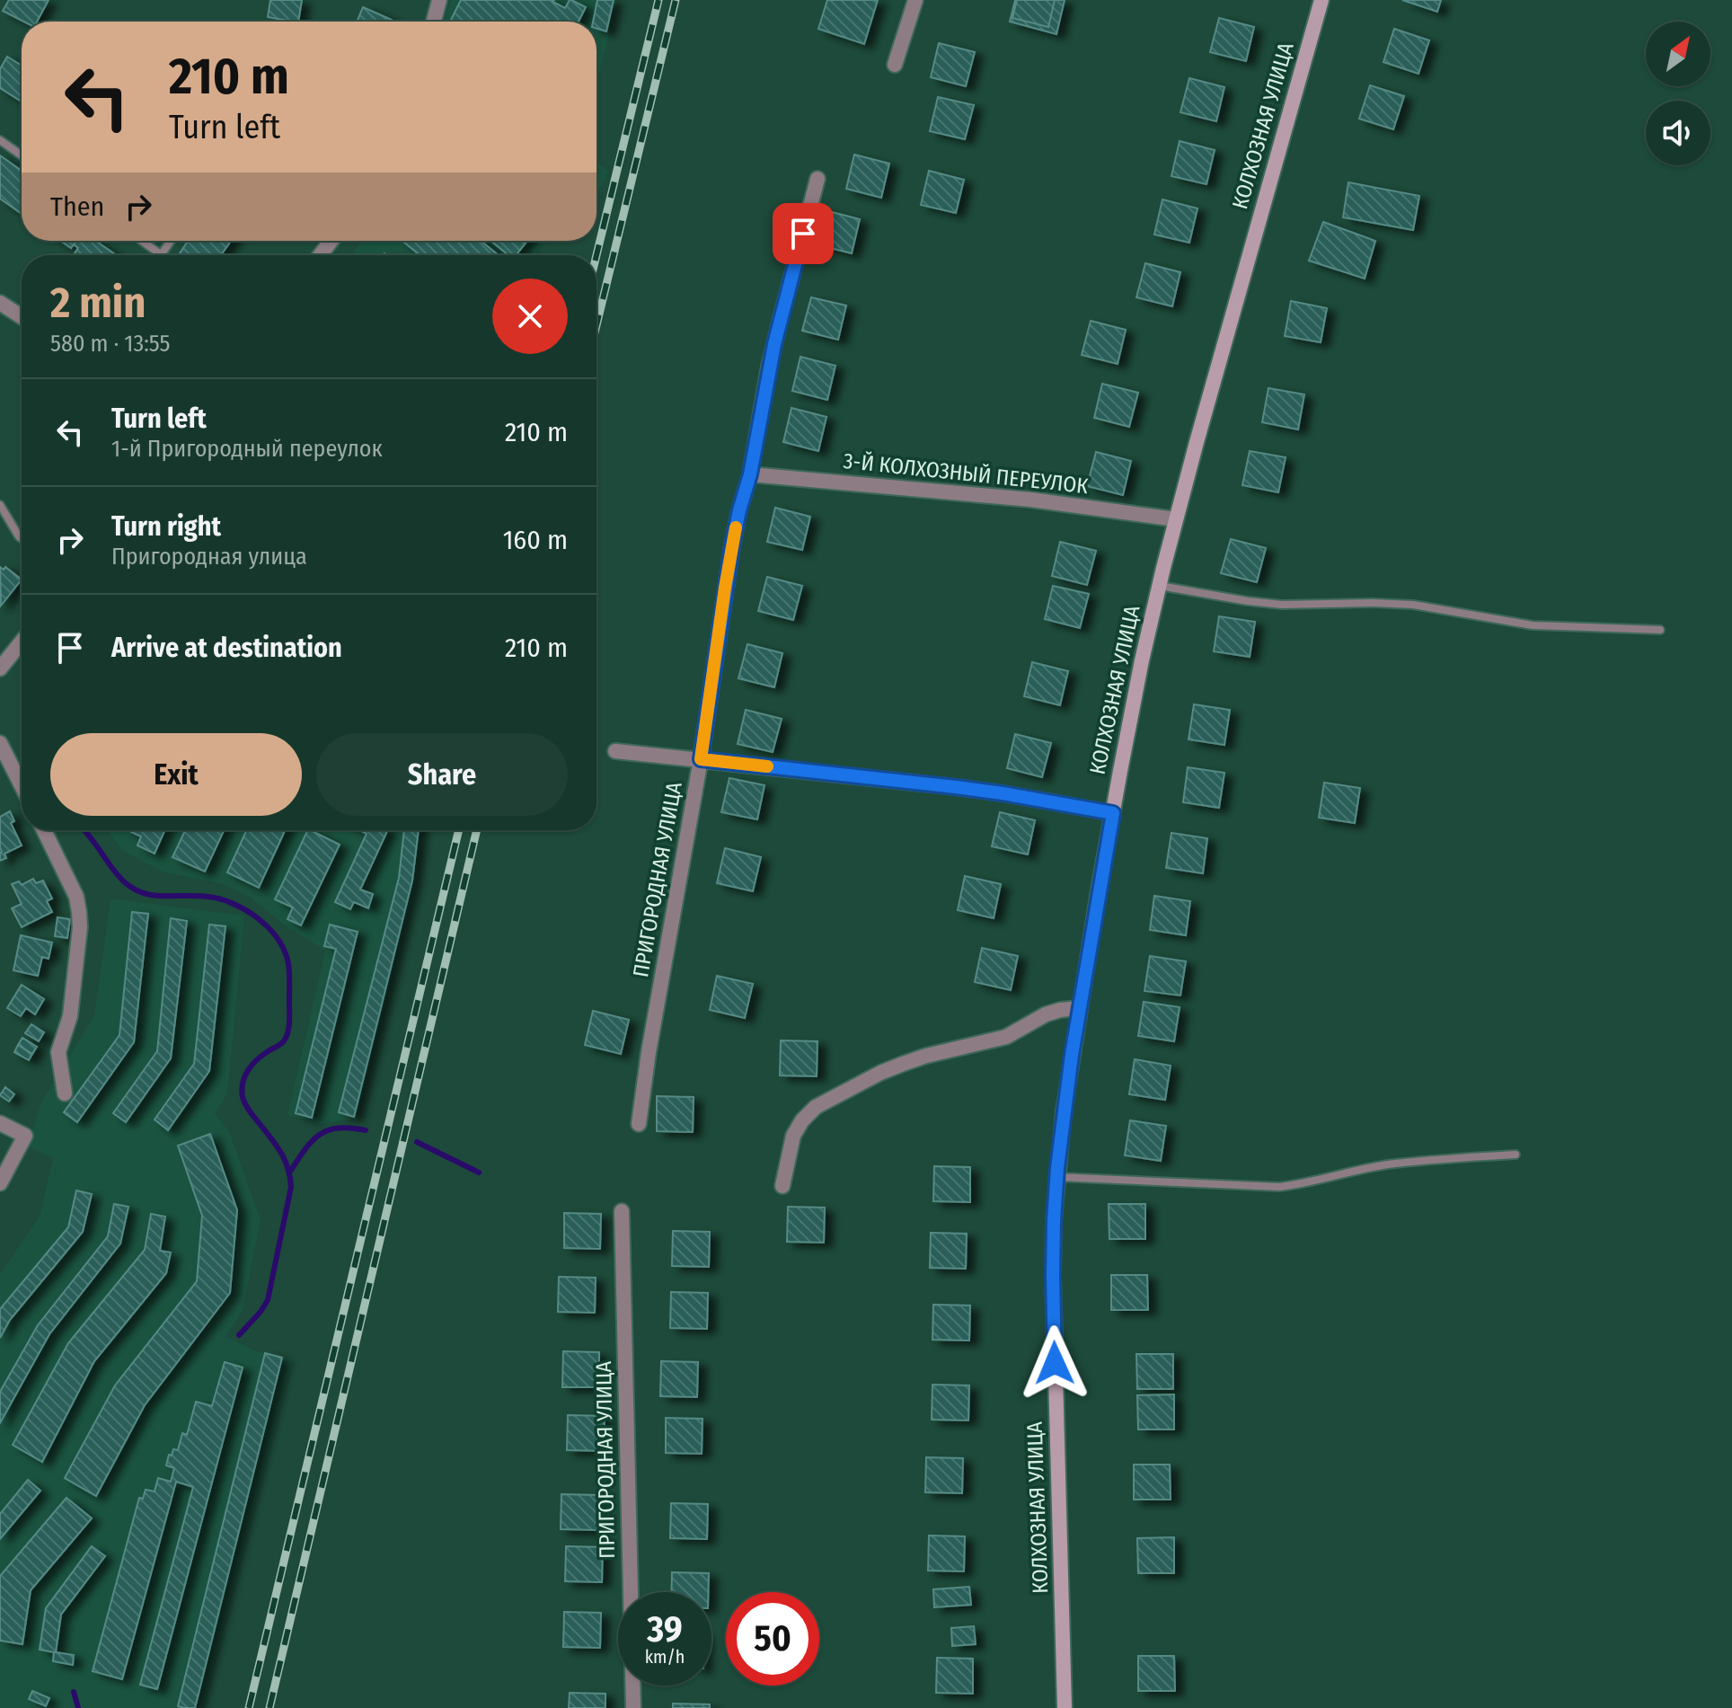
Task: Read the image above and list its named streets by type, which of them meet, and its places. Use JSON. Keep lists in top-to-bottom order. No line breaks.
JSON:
{"streets":{"main road":["КОЛХОЗНАЯ УЛИЦА"],"street":["3-Й КОЛХОЗНЫЙ ПЕРЕУЛОК","ПРИГОРОДНАЯ УЛИЦА"]},"crossings":[["КОЛХОЗНАЯ УЛИЦА","3-Й КОЛХОЗНЫЙ ПЕРЕУЛОК"],["3-Й КОЛХОЗНЫЙ ПЕРЕУЛОК","ПРИГОРОДНАЯ УЛИЦА"]],"north":"top right","page":{"turn":["210 m","Turn left"],"then":"Then","heading":["2 min","580 m · 13:55"],"list":[{"name":"Turn left","note":"1-й Пригородный переулок","value":"210 m"},{"name":"Turn right","note":"Пригородная улица","value":"160 m"},{"name":"Arrive at destination","value":"210 m"}],"buttons":["Exit","Share"],"speed":"39 km/h","limit":"50"}}
